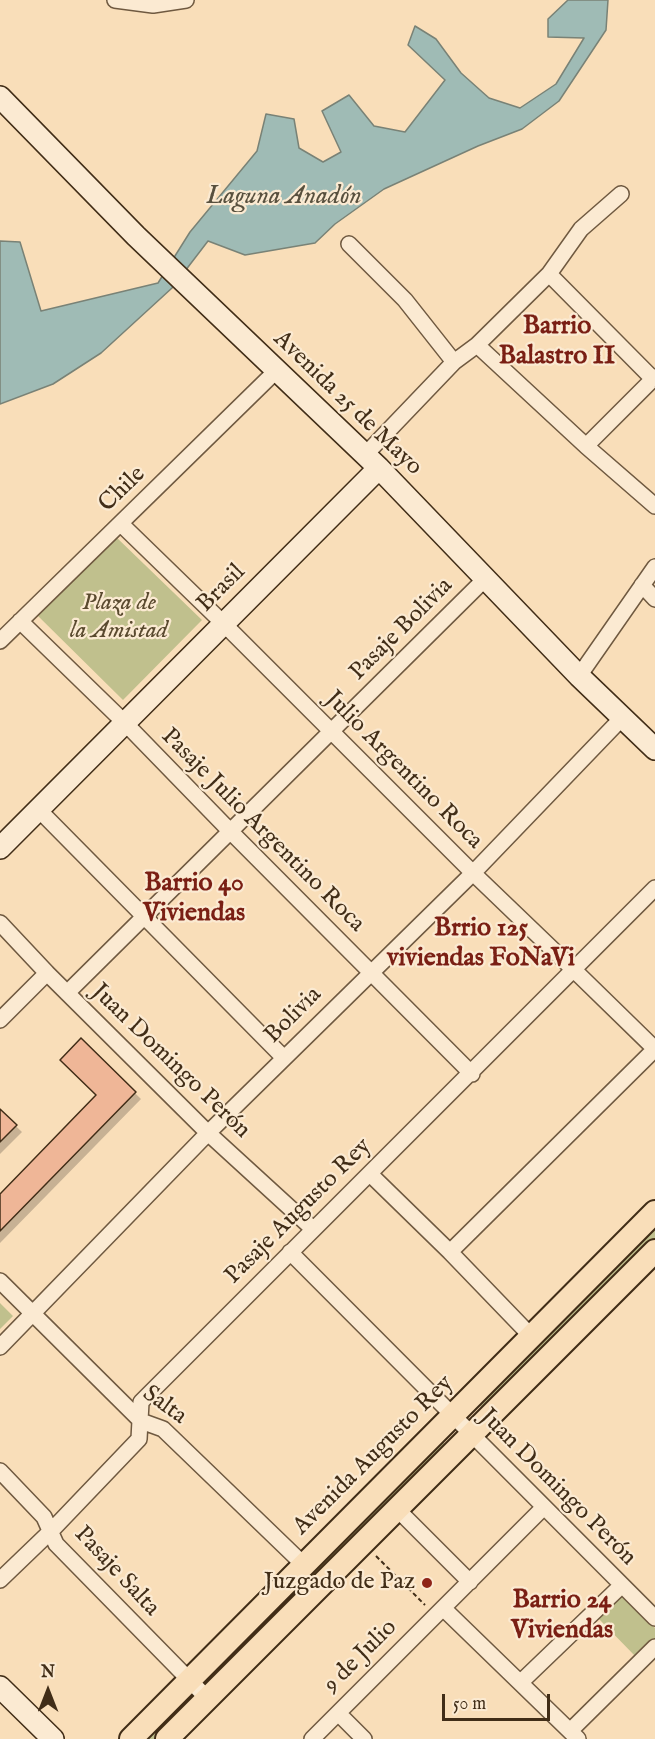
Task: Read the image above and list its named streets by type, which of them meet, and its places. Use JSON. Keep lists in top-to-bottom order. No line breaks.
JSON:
{"streets":{"main road":["Avenida 25 de Mayo","Brasil","Avenida Augusto Rey"],"street":["Chile","Pasaje Bolivia","Julio Argentino Roca","Pasaje Julio Argentino Roca","Bolivia","Juan Domingo Perón","Pasaje Augusto Rey","Salta","Pasaje Salta","9 de Julio"]},"crossings":[["Avenida 25 de Mayo","Chile"],["Avenida 25 de Mayo","Brasil"],["Avenida 25 de Mayo","Pasaje Bolivia"],["Avenida 25 de Mayo","Bolivia"],["Chile","Julio Argentino Roca"],["Chile","Pasaje Julio Argentino Roca"],["Brasil","Julio Argentino Roca"],["Brasil","Pasaje Julio Argentino Roca"],["Pasaje Bolivia","Julio Argentino Roca"],["Pasaje Bolivia","Pasaje Julio Argentino Roca"],["Pasaje Bolivia","Juan Domingo Perón"],["Julio Argentino Roca","Bolivia"],["Julio Argentino Roca","Pasaje Augusto Rey"],["Pasaje Julio Argentino Roca","Bolivia"],["Pasaje Julio Argentino Roca","Pasaje Augusto Rey"],["Bolivia","Juan Domingo Perón"],["Bolivia","Salta"],["Juan Domingo Perón","Pasaje Augusto Rey"],["Juan Domingo Perón","Avenida Augusto Rey"],["Juan Domingo Perón","9 de Julio"],["Pasaje Augusto Rey","Salta"],["Pasaje Augusto Rey","Pasaje Salta"],["Salta","Avenida Augusto Rey"],["Avenida Augusto Rey","Pasaje Salta"]],"districts":["Barrio Balastro II","Barrio 40 Viviendas","Brrio 125 viviendas FoNaVi","Barrio 24 Viviendas"],"water":["Laguna Anadón"],"parks":["Plaza de la Amistad"],"places":["Juzgado de Paz"],"scale_bar":"50 m","north":"top"}
